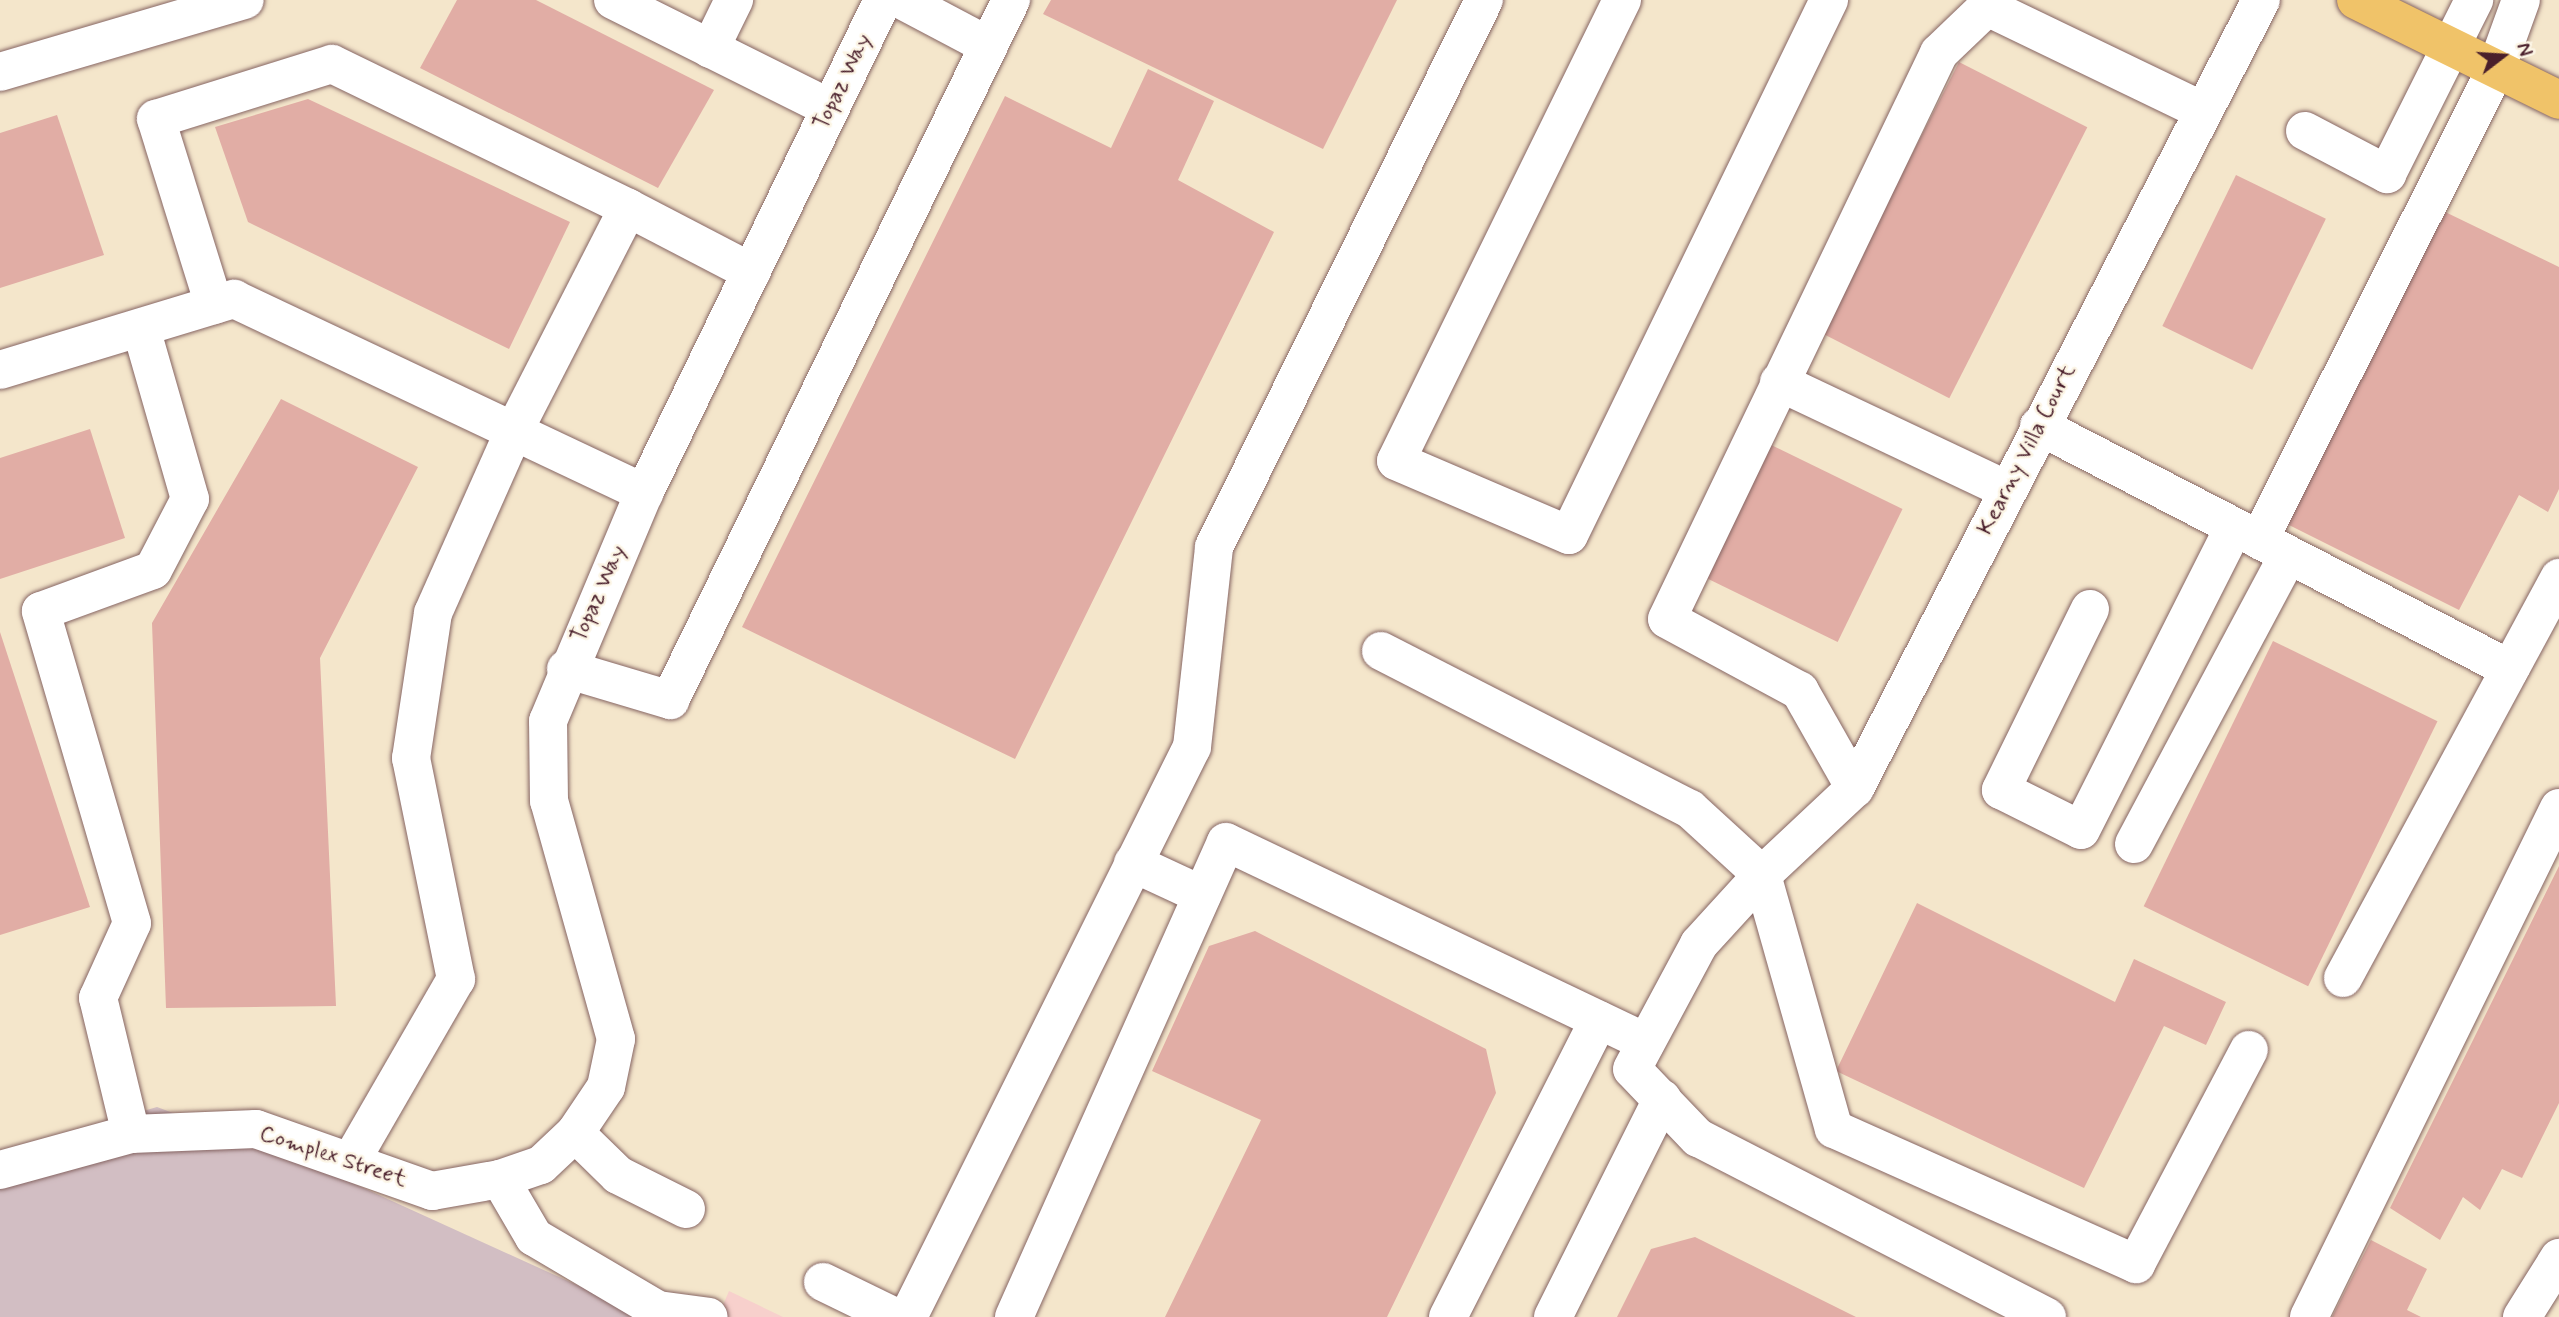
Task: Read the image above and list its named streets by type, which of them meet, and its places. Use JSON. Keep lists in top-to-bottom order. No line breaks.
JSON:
{"streets":{"street":["Topaz Way","Kearny Villa Court","Complex Street"]},"crossings":[["Topaz Way","Complex Street"]],"north":"right"}
